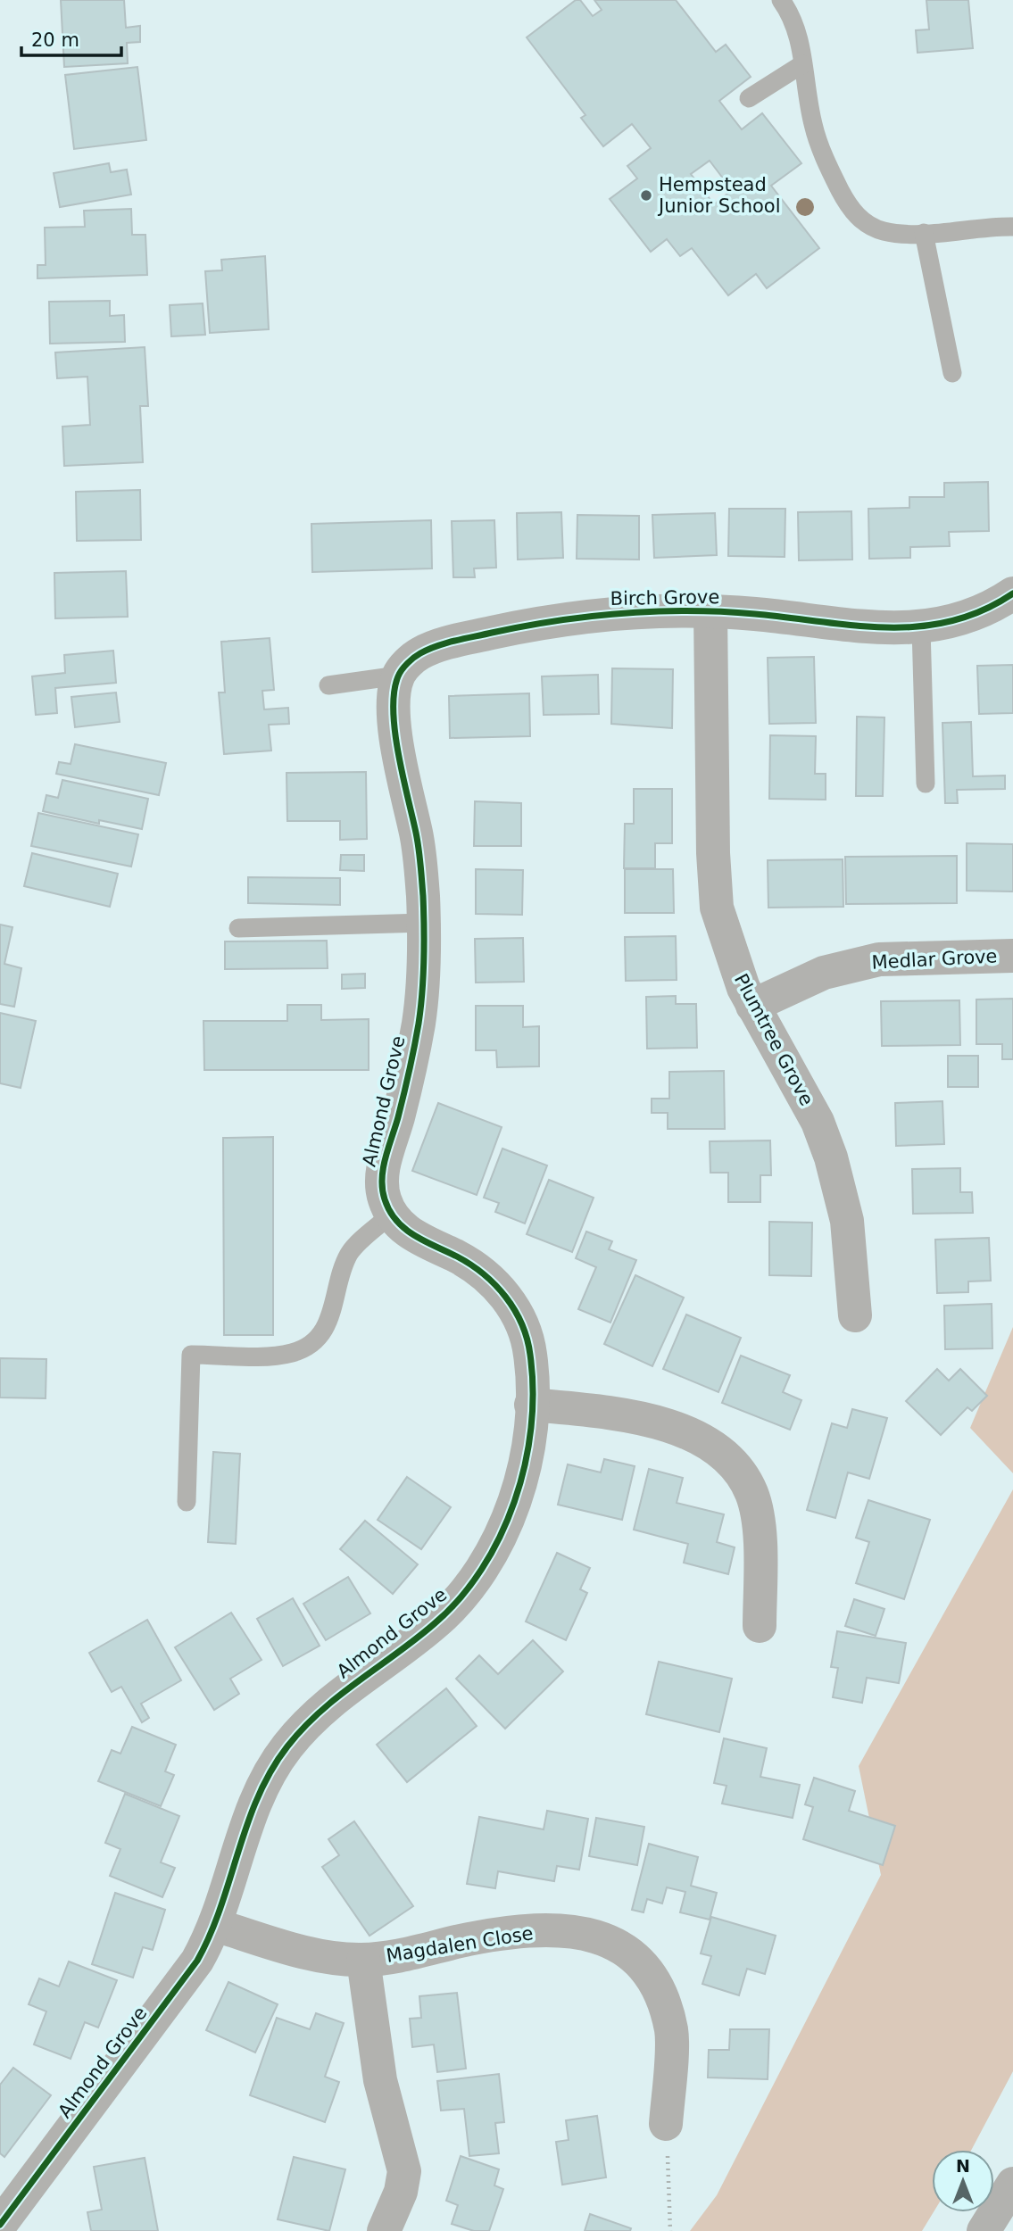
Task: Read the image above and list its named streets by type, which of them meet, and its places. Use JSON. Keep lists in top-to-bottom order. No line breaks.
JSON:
{"streets":{"street":["Birch Grove","Medlar Grove","Plumtree Grove","Almond Grove","Magdalen Close"]},"crossings":[["Birch Grove","Plumtree Grove"],["Birch Grove","Almond Grove"],["Medlar Grove","Plumtree Grove"],["Almond Grove","Magdalen Close"]],"places":["Hempstead Junior School"],"scale_bar":"20 m","north":"top"}
